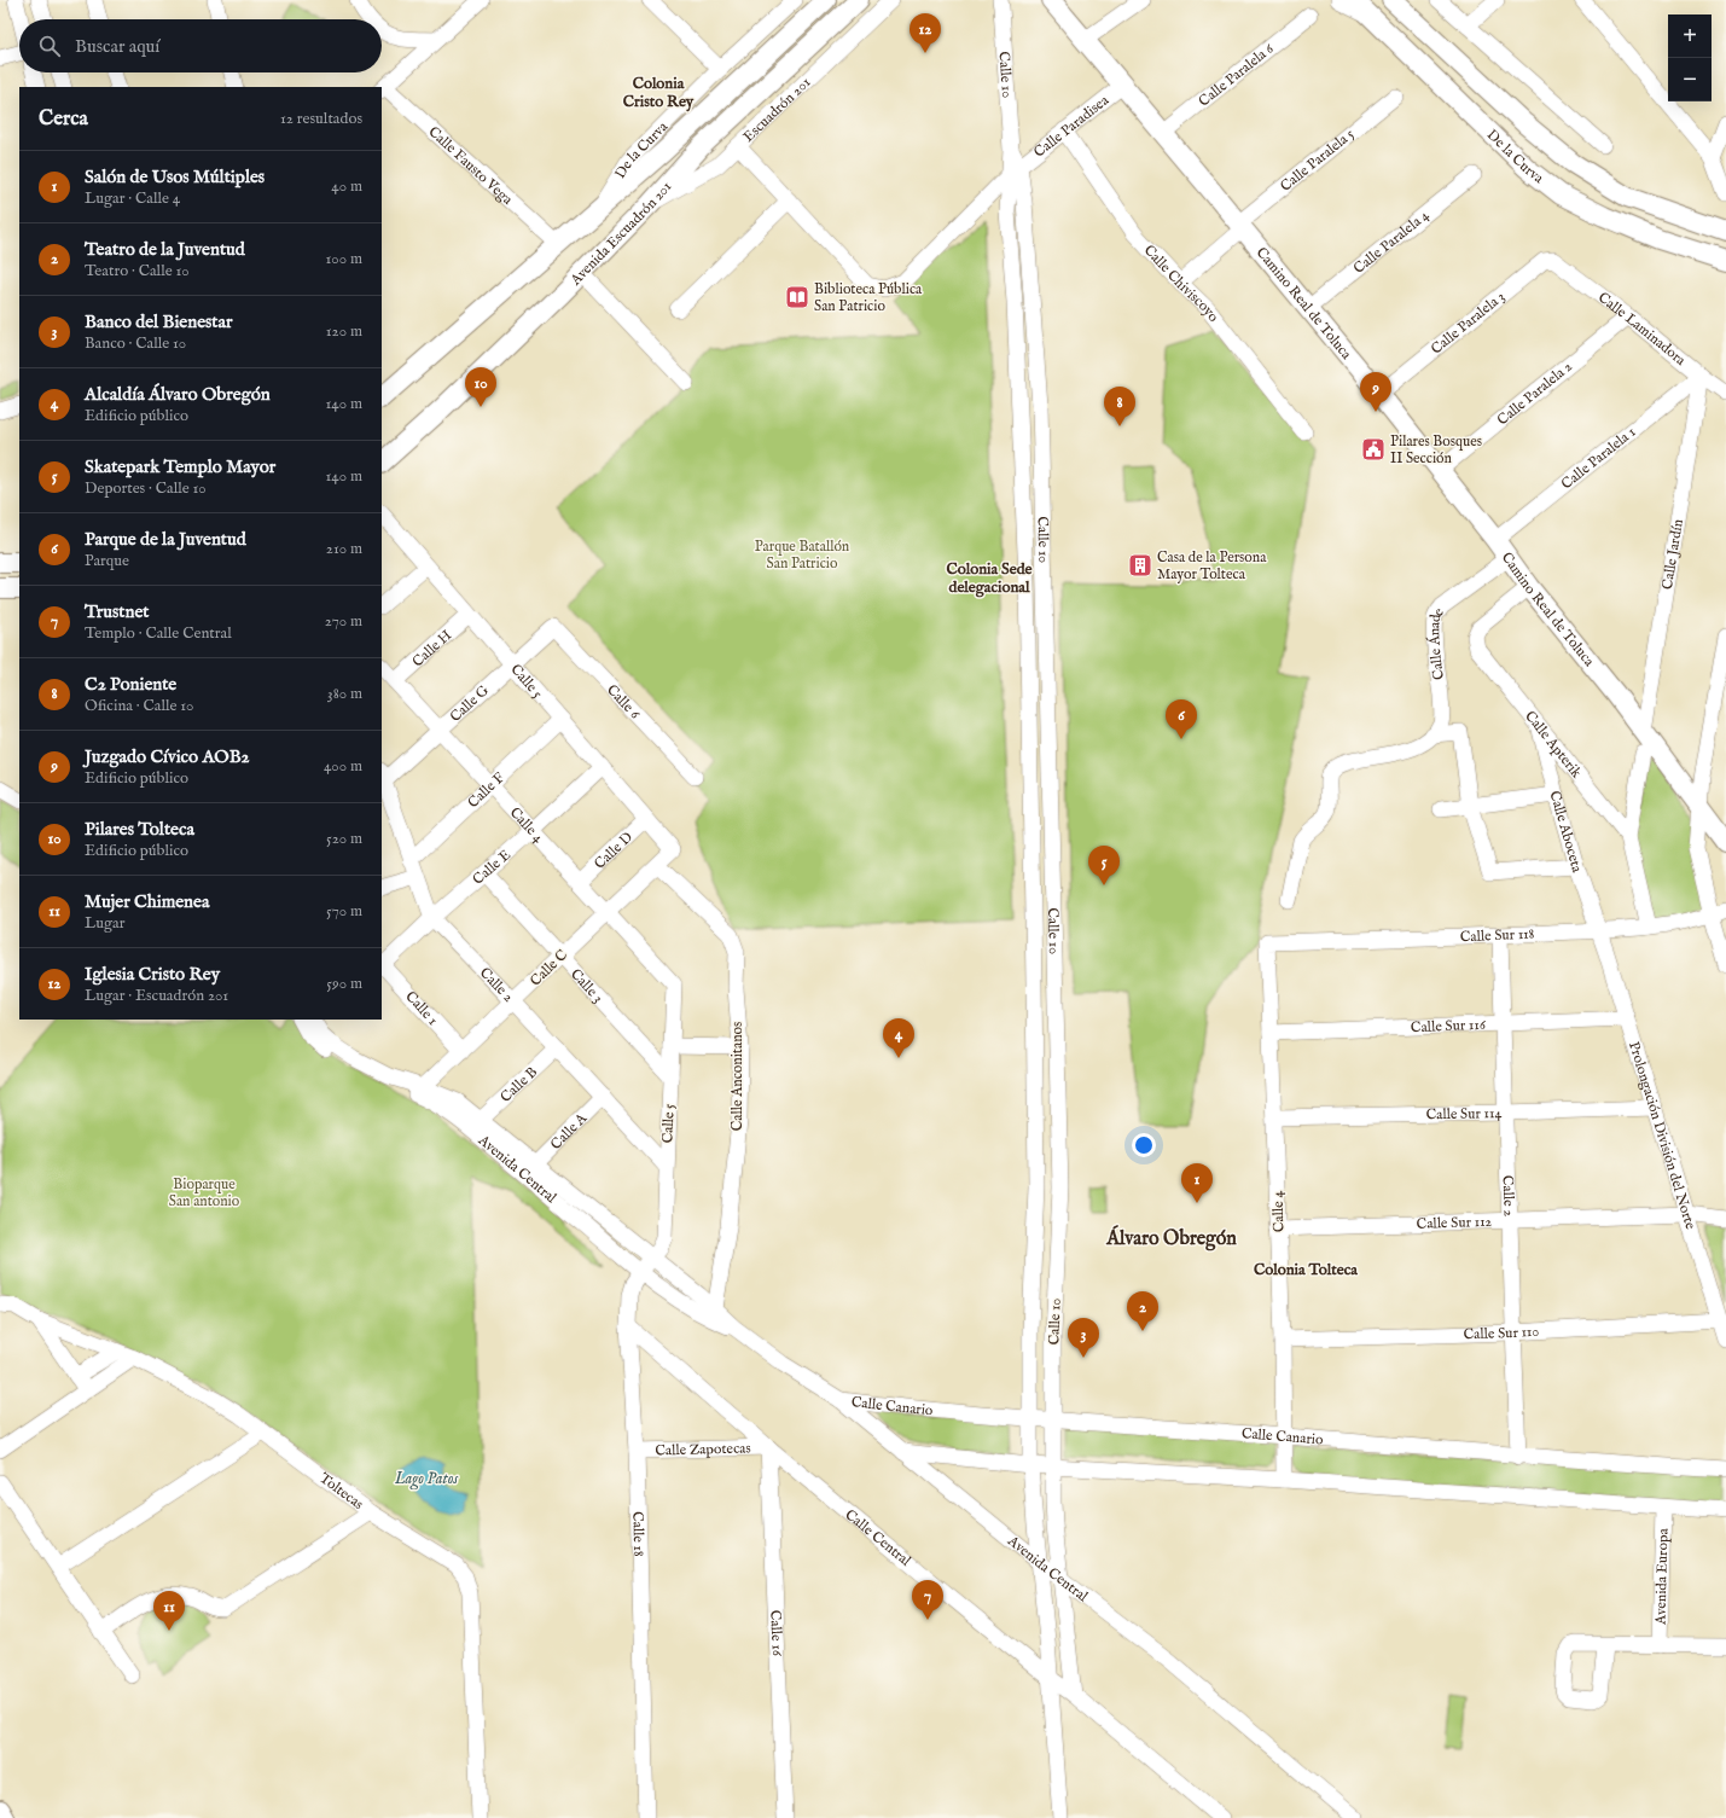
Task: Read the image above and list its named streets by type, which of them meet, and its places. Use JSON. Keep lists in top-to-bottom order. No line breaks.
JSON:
{"streets":{"main road":["De la Curva","Avenida Escuadrón 201","Camino Real de Toluca"],"street":["Calle 10","Calle Paralela 6","Escuadrón 201","Calle Paradisea","Calle Paralela 5","Calle Fausto Vega","Calle Paralela 4","Calle Chiviscoyo","Calle Paralela 3","Calle Laminadora","Calle Paralela 2","Calle Paralela 1","Calle Jardín","Calle Ánade","Calle H","Calle 5","Calle 6","Calle G","Calle Apterik","Calle F","Calle 4","Calle Aboceta","Calle D","Calle E","Calle Sur 118","Calle C","Calle 2","Calle 3","Calle 1","Calle Sur 116","Calle Anconitanos","Calle B","Calle Sur 114","Calle A","Prolongación División del Norte","Avenida Central","Calle Sur 112","Calle Sur 110","Calle Canario","Calle Zapotecas","Toltecas","Calle 18","Calle Central","Avenida Europa","Calle 16"]},"crossings":[["Calle 10","Calle Paradisea"],["Calle 10","Avenida Central"],["Calle 10","Calle Canario"],["Calle 10","Calle Central"],["Calle Paralela 6","Camino Real de Toluca"],["Escuadrón 201","Calle Paradisea"],["Escuadrón 201","Avenida Escuadrón 201"],["Calle Paradisea","Calle Chiviscoyo"],["Calle Paradisea","Camino Real de Toluca"],["De la Curva","Avenida Escuadrón 201"],["Calle Paralela 5","Calle Chiviscoyo"],["Calle Paralela 5","Camino Real de Toluca"],["Calle Fausto Vega","Avenida Escuadrón 201"],["Calle Paralela 4","Camino Real de Toluca"],["Camino Real de Toluca","Calle Paralela 3"],["Camino Real de Toluca","Calle Paralela 2"],["Camino Real de Toluca","Calle Paralela 1"],["Camino Real de Toluca","Calle Jardín"],["Camino Real de Toluca","Calle Ánade"],["Camino Real de Toluca","Calle Apterik"],["Calle Paralela 3","Calle Laminadora"],["Calle Laminadora","Calle Paralela 2"],["Calle Laminadora","Calle Paralela 1"],["Calle Laminadora","Calle Jardín"],["Calle Paralela 1","Calle Jardín"],["Calle H","Calle 5"],["Calle H","Calle 4"],["Calle 5","Calle G"],["Calle 5","Calle F"],["Calle 5","Calle 4"],["Calle 5","Calle D"],["Calle 5","Calle E"],["Calle 5","Calle C"],["Calle 5","Calle 2"],["Calle 5","Calle 3"],["Calle 5","Avenida Central"],["Calle 5","Calle 18"],["Calle 6","Calle G"],["Calle G","Calle 4"],["Calle G","Calle 2"],["Calle Apterik","Calle Aboceta"],["Calle Apterik","Calle Sur 118"],["Calle F","Calle 4"],["Calle F","Calle 2"],["Calle 4","Calle D"],["Calle 4","Calle E"],["Calle 4","Calle Sur 118"],["Calle 4","Calle C"],["Calle 4","Calle Sur 116"],["Calle 4","Calle Sur 114"],["Calle 4","Calle Sur 112"],["Calle 4","Calle Sur 110"],["Calle 4","Calle Canario"],["Calle Aboceta","Calle Sur 118"],["Calle Aboceta","Prolongación División del Norte"],["Calle E","Calle 2"],["Calle E","Calle 3"],["Calle E","Calle 1"],["Calle Sur 118","Calle 2"],["Calle Sur 118","Prolongación División del Norte"],["Calle C","Calle 2"],["Calle C","Calle 3"],["Calle C","Calle 1"],["Calle C","Calle Anconitanos"],["Calle C","Avenida Central"],["Calle 2","Calle Sur 116"],["Calle 2","Calle B"],["Calle 2","Calle Sur 114"],["Calle 2","Calle A"],["Calle 2","Calle Sur 112"],["Calle 2","Calle Sur 110"],["Calle 2","Calle Canario"],["Calle Sur 116","Prolongación División del Norte"],["Calle Anconitanos","Avenida Central"],["Calle B","Avenida Central"],["Calle Sur 114","Prolongación División del Norte"],["Calle A","Avenida Central"],["Prolongación División del Norte","Calle Sur 112"],["Prolongación División del Norte","Calle Sur 110"],["Avenida Central","Calle Canario"],["Avenida Central","Calle 18"],["Calle Zapotecas","Calle 18"],["Calle Zapotecas","Calle Central"],["Calle Zapotecas","Calle 16"],["Calle 18","Calle Central"],["Calle Central","Calle 16"]],"districts":["Colonia Cristo Rey","Colonia Sede delegacional","Álvaro Obregón","Colonia Tolteca"],"water":["Lago Patos"],"parks":["Parque Batallón San Patricio","Bioparque San antonio"],"places":{"library":["Biblioteca Pública San Patricio"],"public building":["Pilares Bosques II Sección"],"building":["Casa de la Persona Mayor Tolteca"]},"page":{"pins":["12","10","9","8","6","5","4","1","2","3","7","11"],"map_buttons":["+","−"],"search":"Buscar aquí","heading":["Cerca","12 resultados"],"list":[{"mark":"1","name":"Salón de Usos Múltiples","note":"Lugar · Calle 4","value":"40 m"},{"mark":"2","name":"Teatro de la Juventud","note":"Teatro · Calle 10","value":"100 m"},{"mark":"3","name":"Banco del Bienestar","note":"Banco · Calle 10","value":"120 m"},{"mark":"4","name":"Alcaldía Álvaro Obregón","note":"Edificio público","value":"140 m"},{"mark":"5","name":"Skatepark Templo Mayor","note":"Deportes · Calle 10","value":"140 m"},{"mark":"6","name":"Parque de la Juventud","note":"Parque","value":"210 m"},{"mark":"7","name":"Trustnet","note":"Templo · Calle Central","value":"270 m"},{"mark":"8","name":"C2 Poniente","note":"Oficina · Calle 10","value":"380 m"},{"mark":"9","name":"Juzgado Cívico AOB2","note":"Edificio público","value":"400 m"},{"mark":"10","name":"Pilares Tolteca","note":"Edificio público","value":"520 m"},{"mark":"11","name":"Mujer Chimenea","note":"Lugar","value":"570 m"},{"mark":"12","name":"Iglesia Cristo Rey","note":"Lugar · Escuadrón 201","value":"590 m"}]}}
